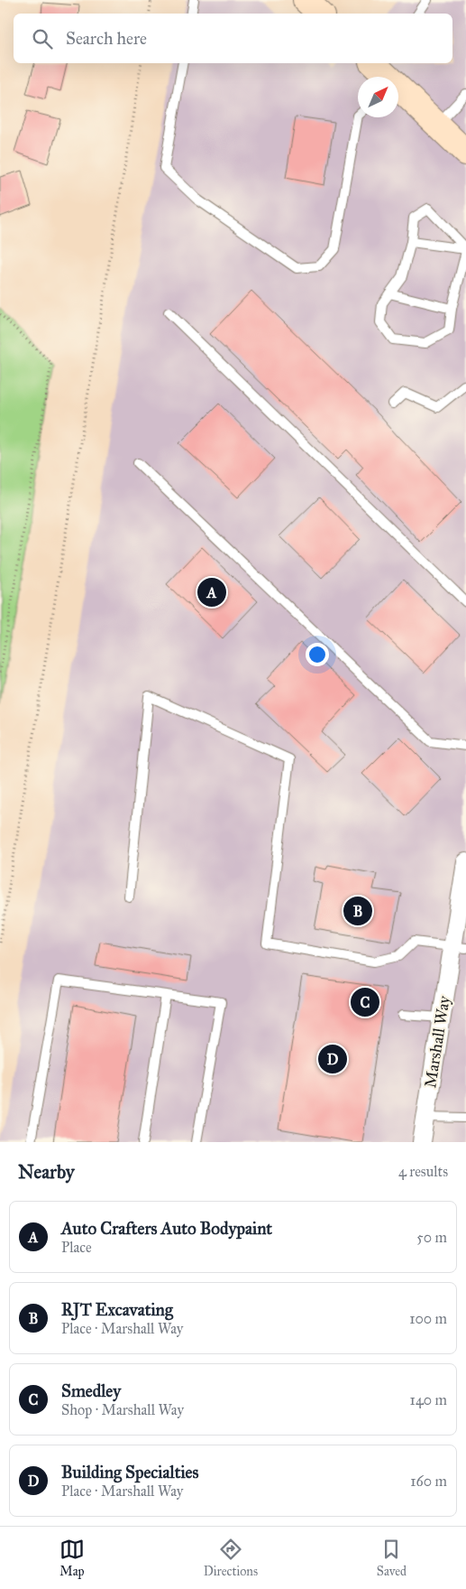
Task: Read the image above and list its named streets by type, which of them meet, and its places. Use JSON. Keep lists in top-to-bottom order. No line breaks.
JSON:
{"streets":{"street":["Marshall Way"]},"north":"top right","page":{"search":"Search here","pins":["A","B","C","D"],"heading":["Nearby","4 results"],"list":[{"mark":"A","name":"Auto Crafters Auto Bodypaint","note":"Place","value":"50 m"},{"mark":"B","name":"RJT Excavating","note":"Place · Marshall Way","value":"100 m"},{"mark":"C","name":"Smedley","note":"Shop · Marshall Way","value":"140 m"},{"mark":"D","name":"Building Specialties","note":"Place · Marshall Way","value":"160 m"}],"nav":["Map","Directions","Saved"]}}
